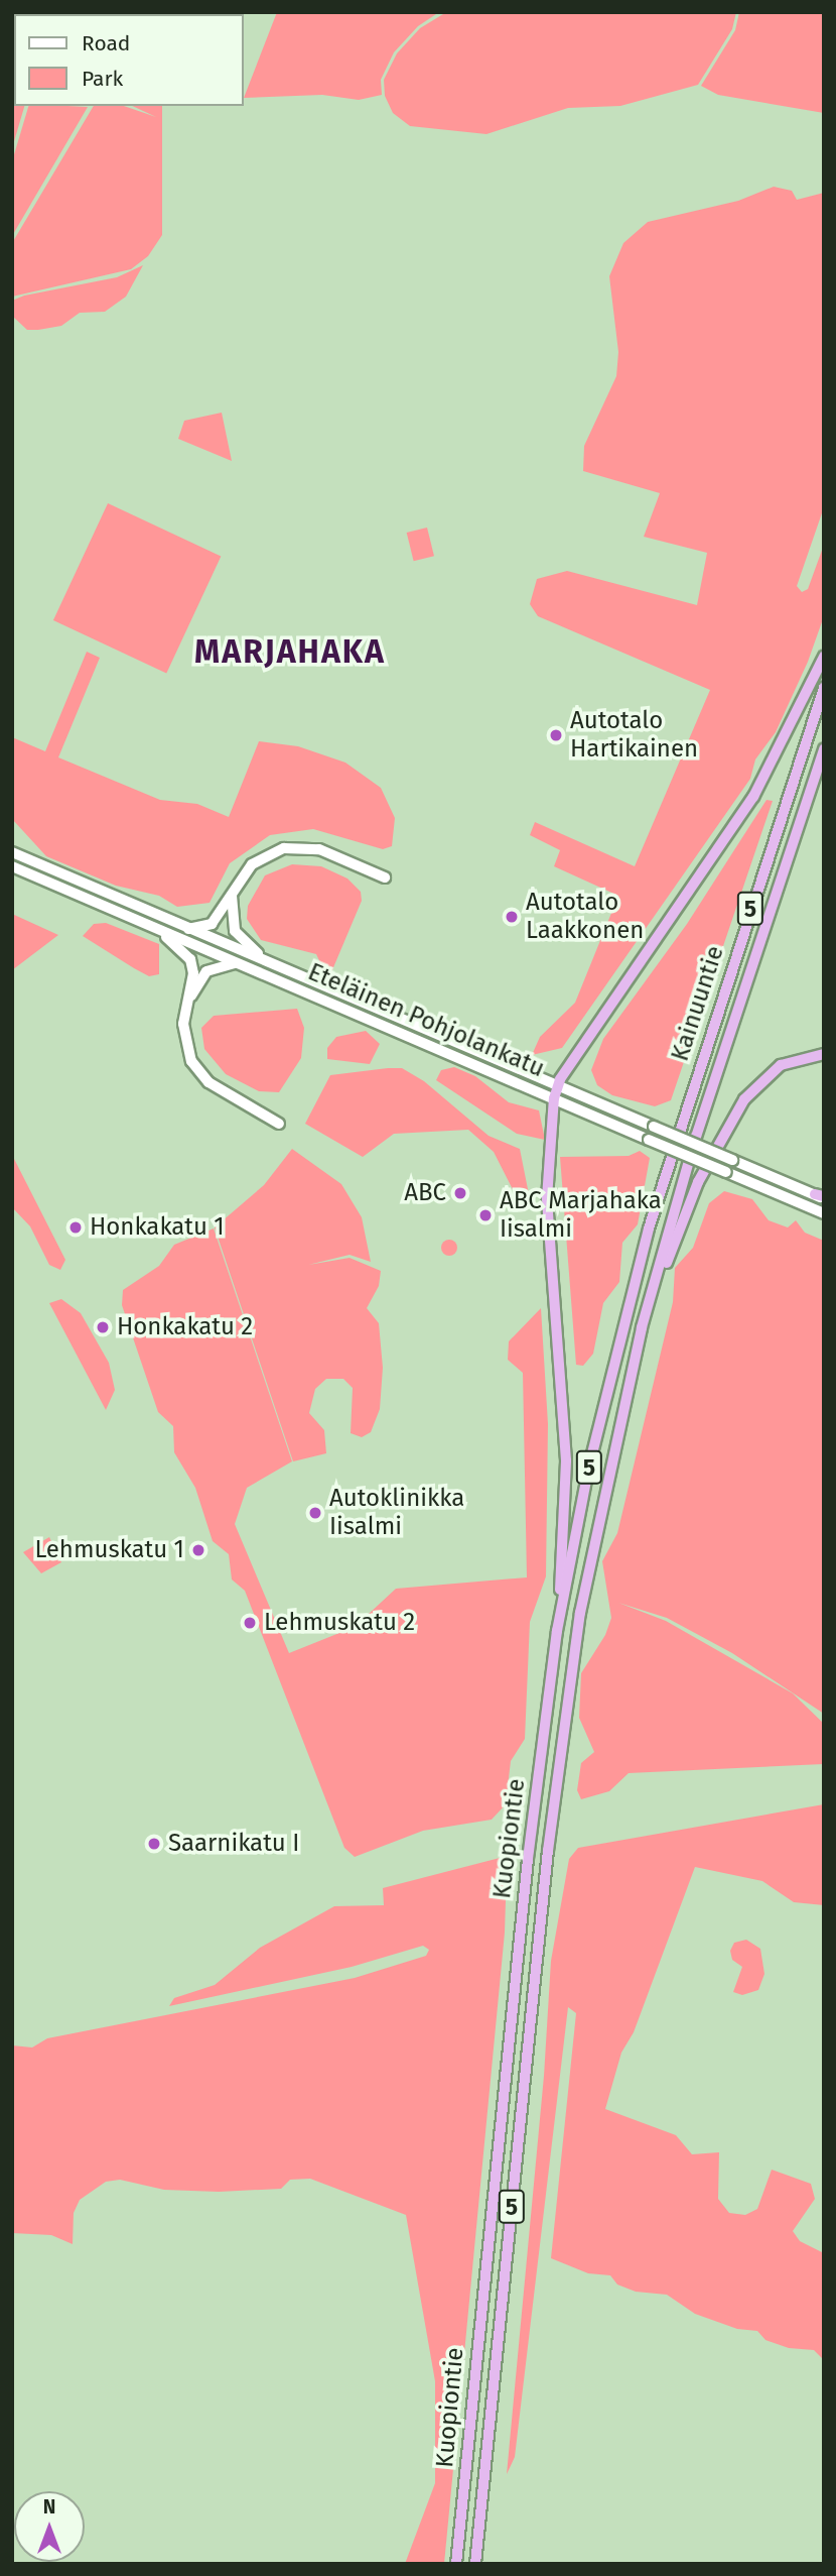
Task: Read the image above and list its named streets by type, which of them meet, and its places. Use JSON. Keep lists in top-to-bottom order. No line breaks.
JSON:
{"streets":{"highway":["5","Kainuuntie","Kuopiontie"],"main road":["Eteläinen Pohjolankatu"]},"crossings":[["Kainuuntie","Kuopiontie"]],"districts":["MARJAHAKA"],"places":["Autotalo Hartikainen","Autotalo Laakkonen","ABC","ABC Marjahaka Iisalmi","Honkakatu 1","Honkakatu 2","Autoklinikka Iisalmi","Lehmuskatu 1","Lehmuskatu 2","Saarnikatu I"],"legend":["Road","Park"],"north":"top"}
